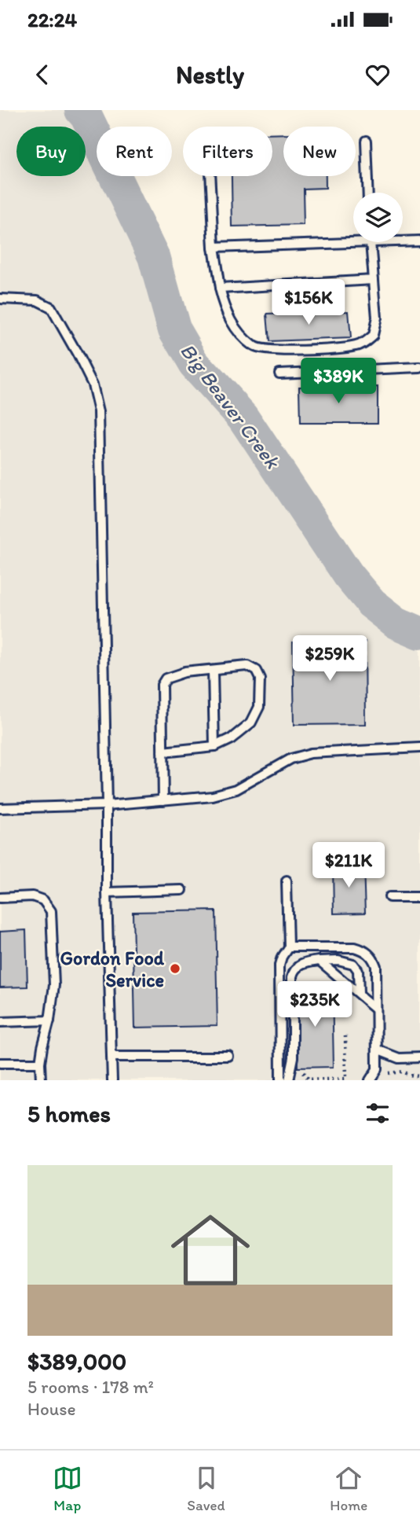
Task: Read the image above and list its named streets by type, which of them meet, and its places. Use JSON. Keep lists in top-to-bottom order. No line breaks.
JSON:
{"water":["Big Beaver Creek"],"places":["Gordon Food Service"],"page":{"status":"22:24","header":"Nestly","chip":["Buy","Rent","Filters","New"],"price":["$156K","$389K","$259K","$211K","$235K"],"heading":"5 homes","list":[{"name":"$389,000","note":"5 rooms · 178 m² · House"}],"tabs":["Map","Saved","Home"]}}
